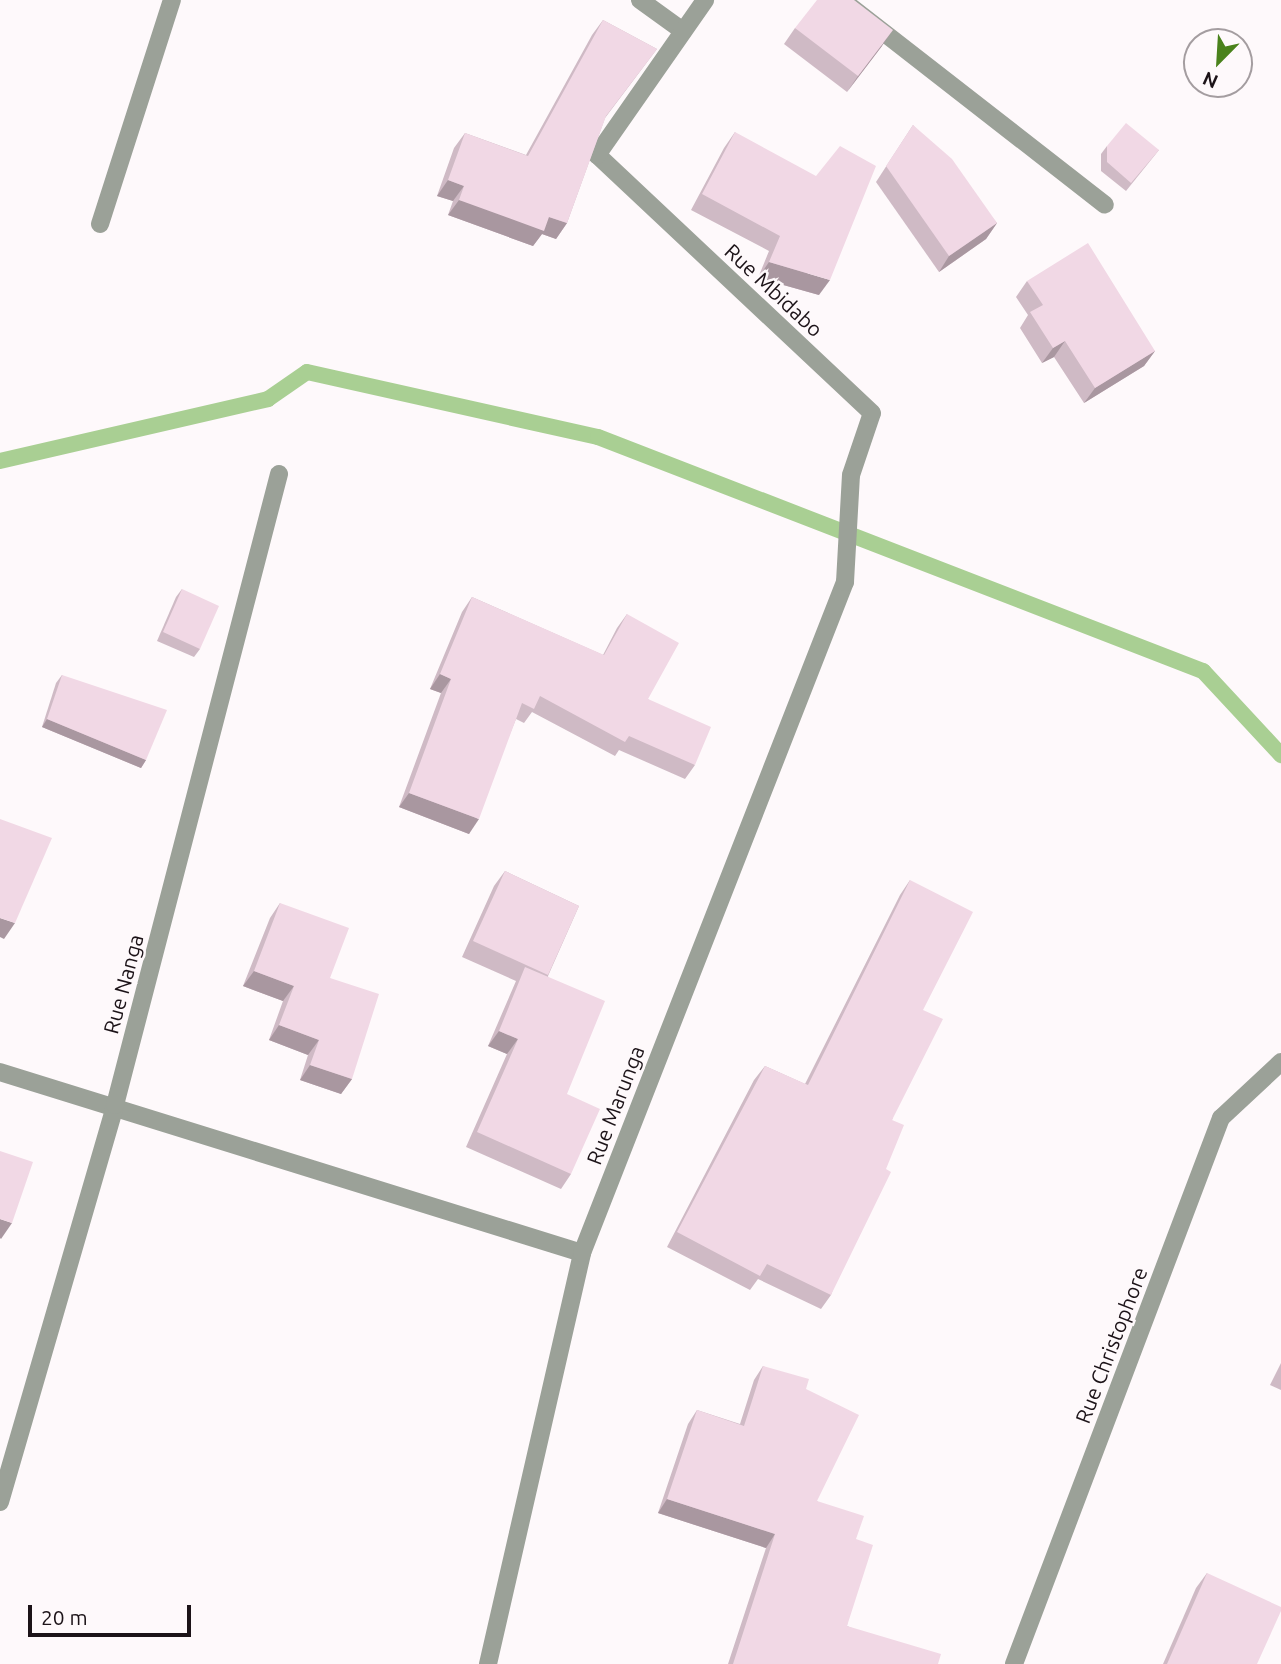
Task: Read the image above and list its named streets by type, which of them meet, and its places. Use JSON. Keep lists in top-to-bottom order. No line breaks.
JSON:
{"streets":{"street":["Rue Mbidabo","Rue Nanga","Rue Marunga","Rue Christophore"]},"crossings":[["Rue Mbidabo","Rue Marunga"]],"scale_bar":"20 m","north":"bottom left"}
